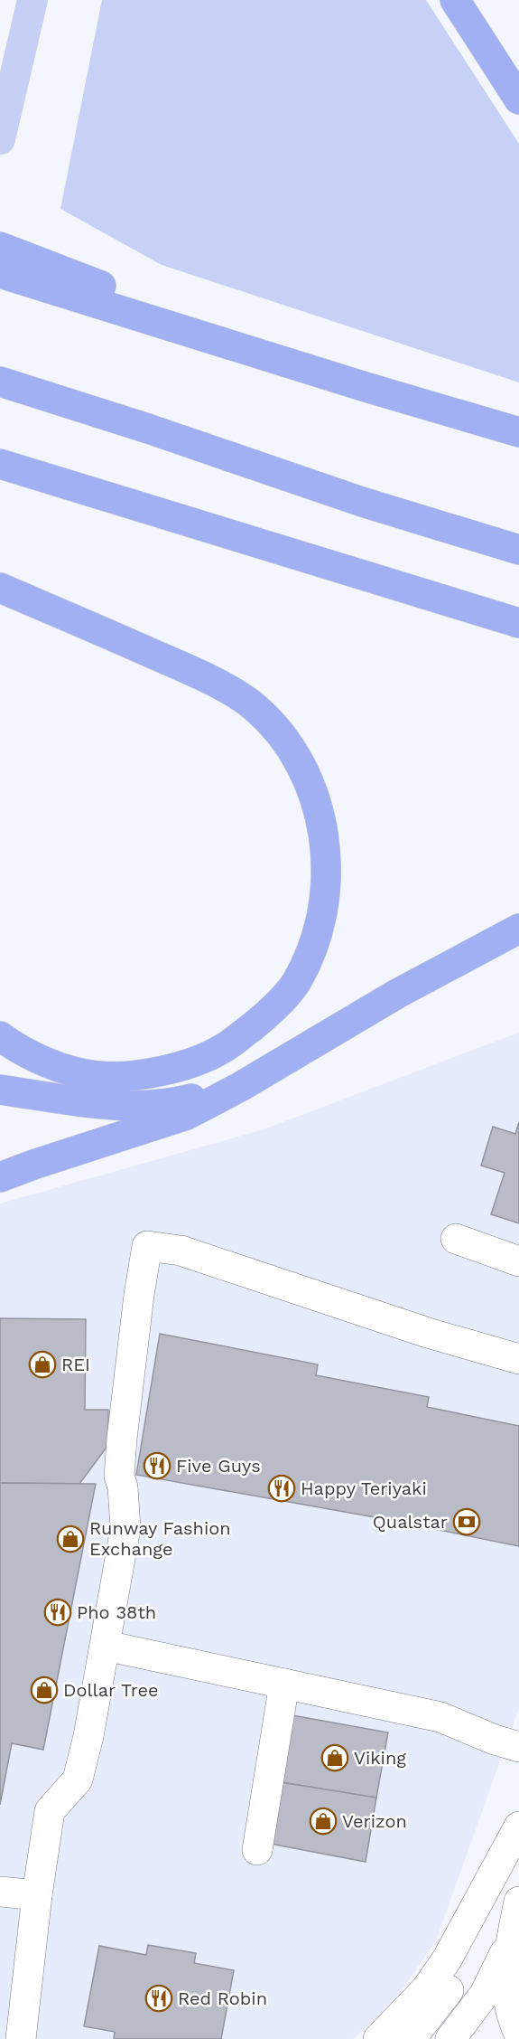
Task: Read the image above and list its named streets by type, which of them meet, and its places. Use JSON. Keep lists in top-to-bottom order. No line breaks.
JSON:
{"places":{"shop":["REI","Runway Fashion Exchange","Dollar Tree","Viking","Verizon"],"restaurant":["Five Guys","Happy Teriyaki","Pho 38th","Red Robin"],"bank":["Qualstar"]}}
